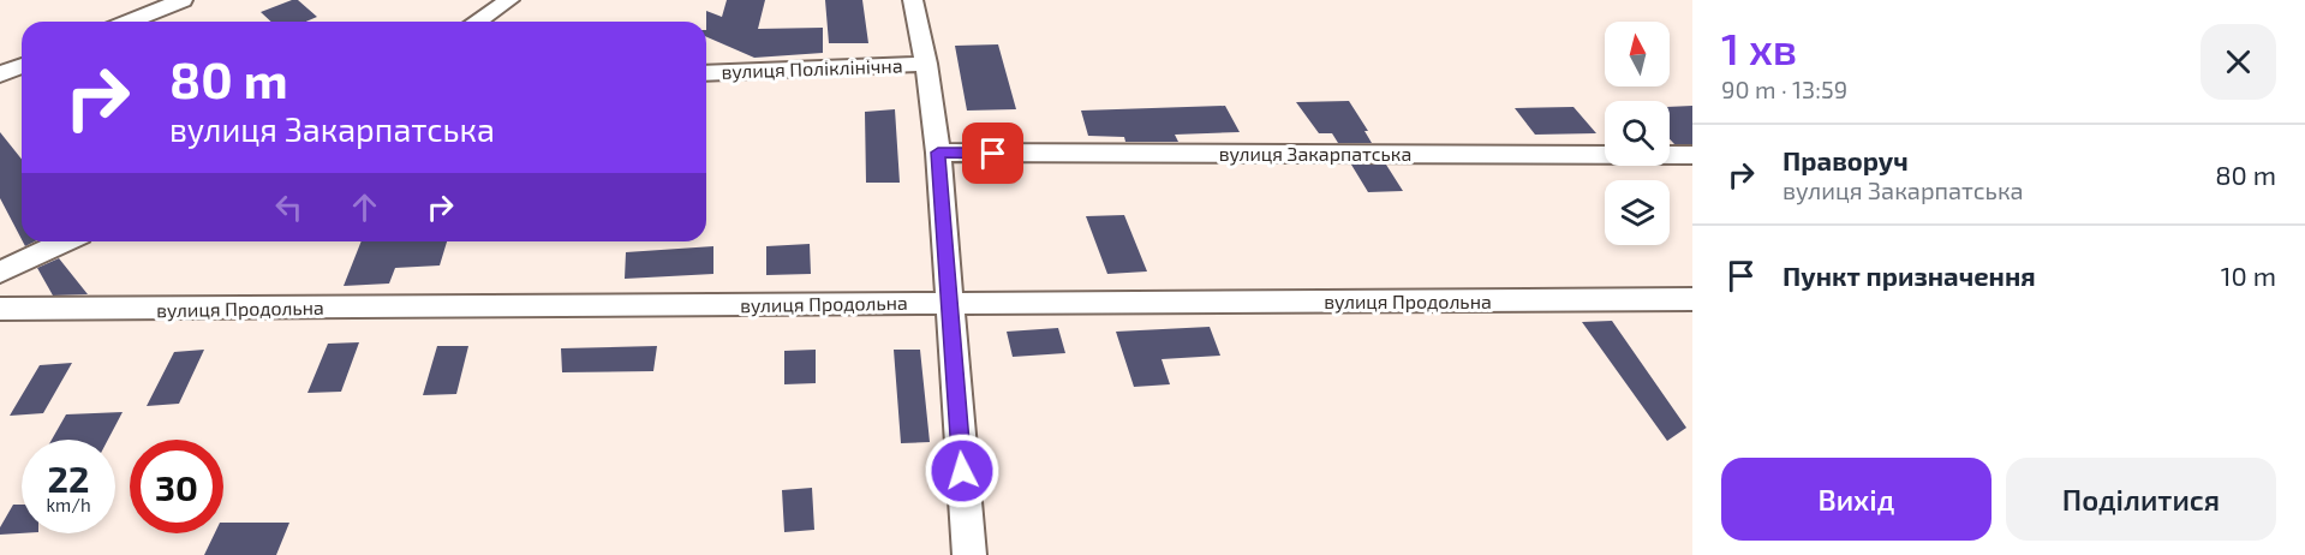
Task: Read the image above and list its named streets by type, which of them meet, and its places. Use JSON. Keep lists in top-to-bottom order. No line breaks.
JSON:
{"streets":{"street":["вулиця Поліклінічна","вулиця Закарпатська","вулиця Продольна"]},"north":"top","page":{"heading":["1 хв","90 m · 13:59"],"turn":["80 m","вулиця Закарпатська"],"list":[{"name":"Праворуч","note":"вулиця Закарпатська","value":"80 m"},{"name":"Пункт призначення","value":"10 m"}],"speed":"22 km/h","limit":"30","buttons":["Вихід","Поділитися"]}}
